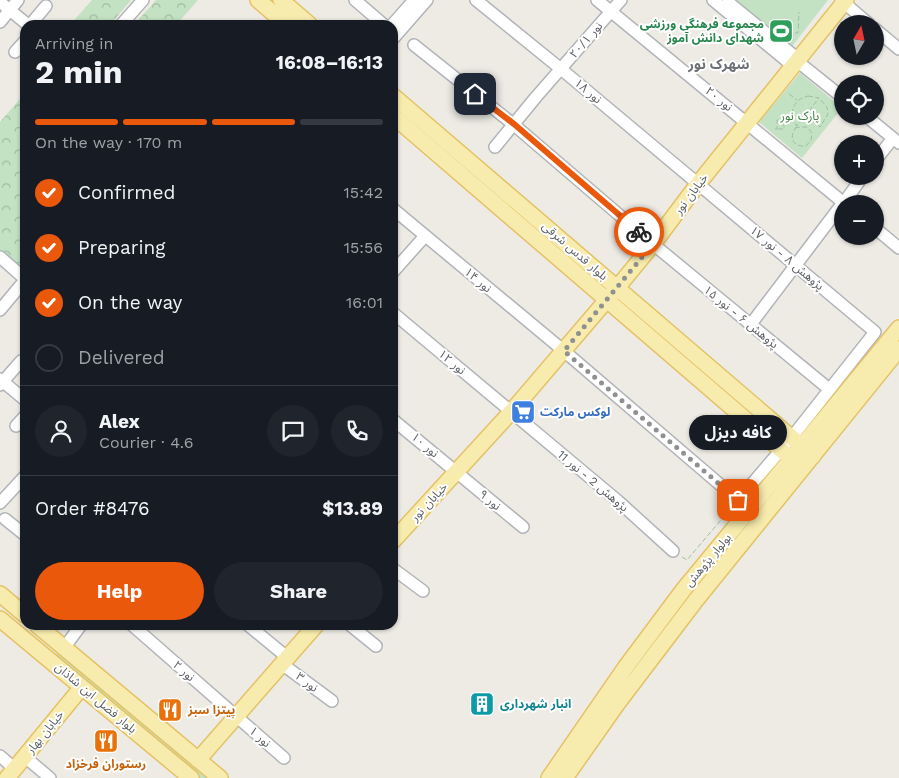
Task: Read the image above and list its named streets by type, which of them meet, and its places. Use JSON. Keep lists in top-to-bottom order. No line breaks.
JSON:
{"streets":{"main road":["خیابان نور","بلوار قدس شرقی","بولوار پژوهش","بلوار فضل ابن شاذان","خیابان بهار"],"street":["نور ۲۰/۱","نور ۱۸","نور ۲۰","پژوهش ۸ - نور ۱۷","نور ۱۴","پژوهش ۶ - نور ۱۵","نور ۱۲","نور ۱۰","پژوهش 2 - نور 11","نور ۹","نور ۲","نور ۳","نور ۱"]},"crossings":[["نور ۲۰/۱","نور ۱۸"],["نور ۲۰/۱","نور ۲۰"],["نور ۲۰/۱","پژوهش ۶ - نور ۱۵"],["نور ۱۸","خیابان نور"],["نور ۱۸","پژوهش ۸ - نور ۱۷"],["نور ۲۰","خیابان نور"],["خیابان نور","بلوار قدس شرقی"],["خیابان نور","پژوهش ۸ - نور ۱۷"],["خیابان نور","نور ۱۴"],["خیابان نور","پژوهش ۶ - نور ۱۵"],["خیابان نور","نور ۱۲"],["خیابان نور","نور ۱۰"],["خیابان نور","پژوهش 2 - نور 11"],["خیابان نور","نور ۹"],["بلوار قدس شرقی","بولوار پژوهش"],["پژوهش ۸ - نور ۱۷","پژوهش ۶ - نور ۱۵"],["نور ۱۲","پژوهش 2 - نور 11"],["نور ۱۰","نور ۹"],["نور ۲","نور ۱"],["بلوار فضل ابن شاذان","خیابان بهار"]],"districts":["شهرک نور"],"parks":["پارک نور"],"places":{"sports":["مجموعه فرهنگی ورزشی شهدای دانش آموز"],"supermarket":["لوکس مارکت"],"other":["کافه دیزل"],"building":["انبار شهرداری"],"restaurant":["پیتزا سبز","رستوران فرخزاد"]},"north":"top","page":{"map_buttons":["+","−"],"heading":["2 min","Arriving in","16:08–16:13"],"panel":["Alex","Courier · 4.6","Order #8476","$13.89"],"bar":"On the way · 170 m","list":[["Confirmed","15:42"],["Preparing","15:56"],["On the way","16:01"],"Delivered"],"bubble":"کافه دیزل","buttons":["Help","Share"]}}
